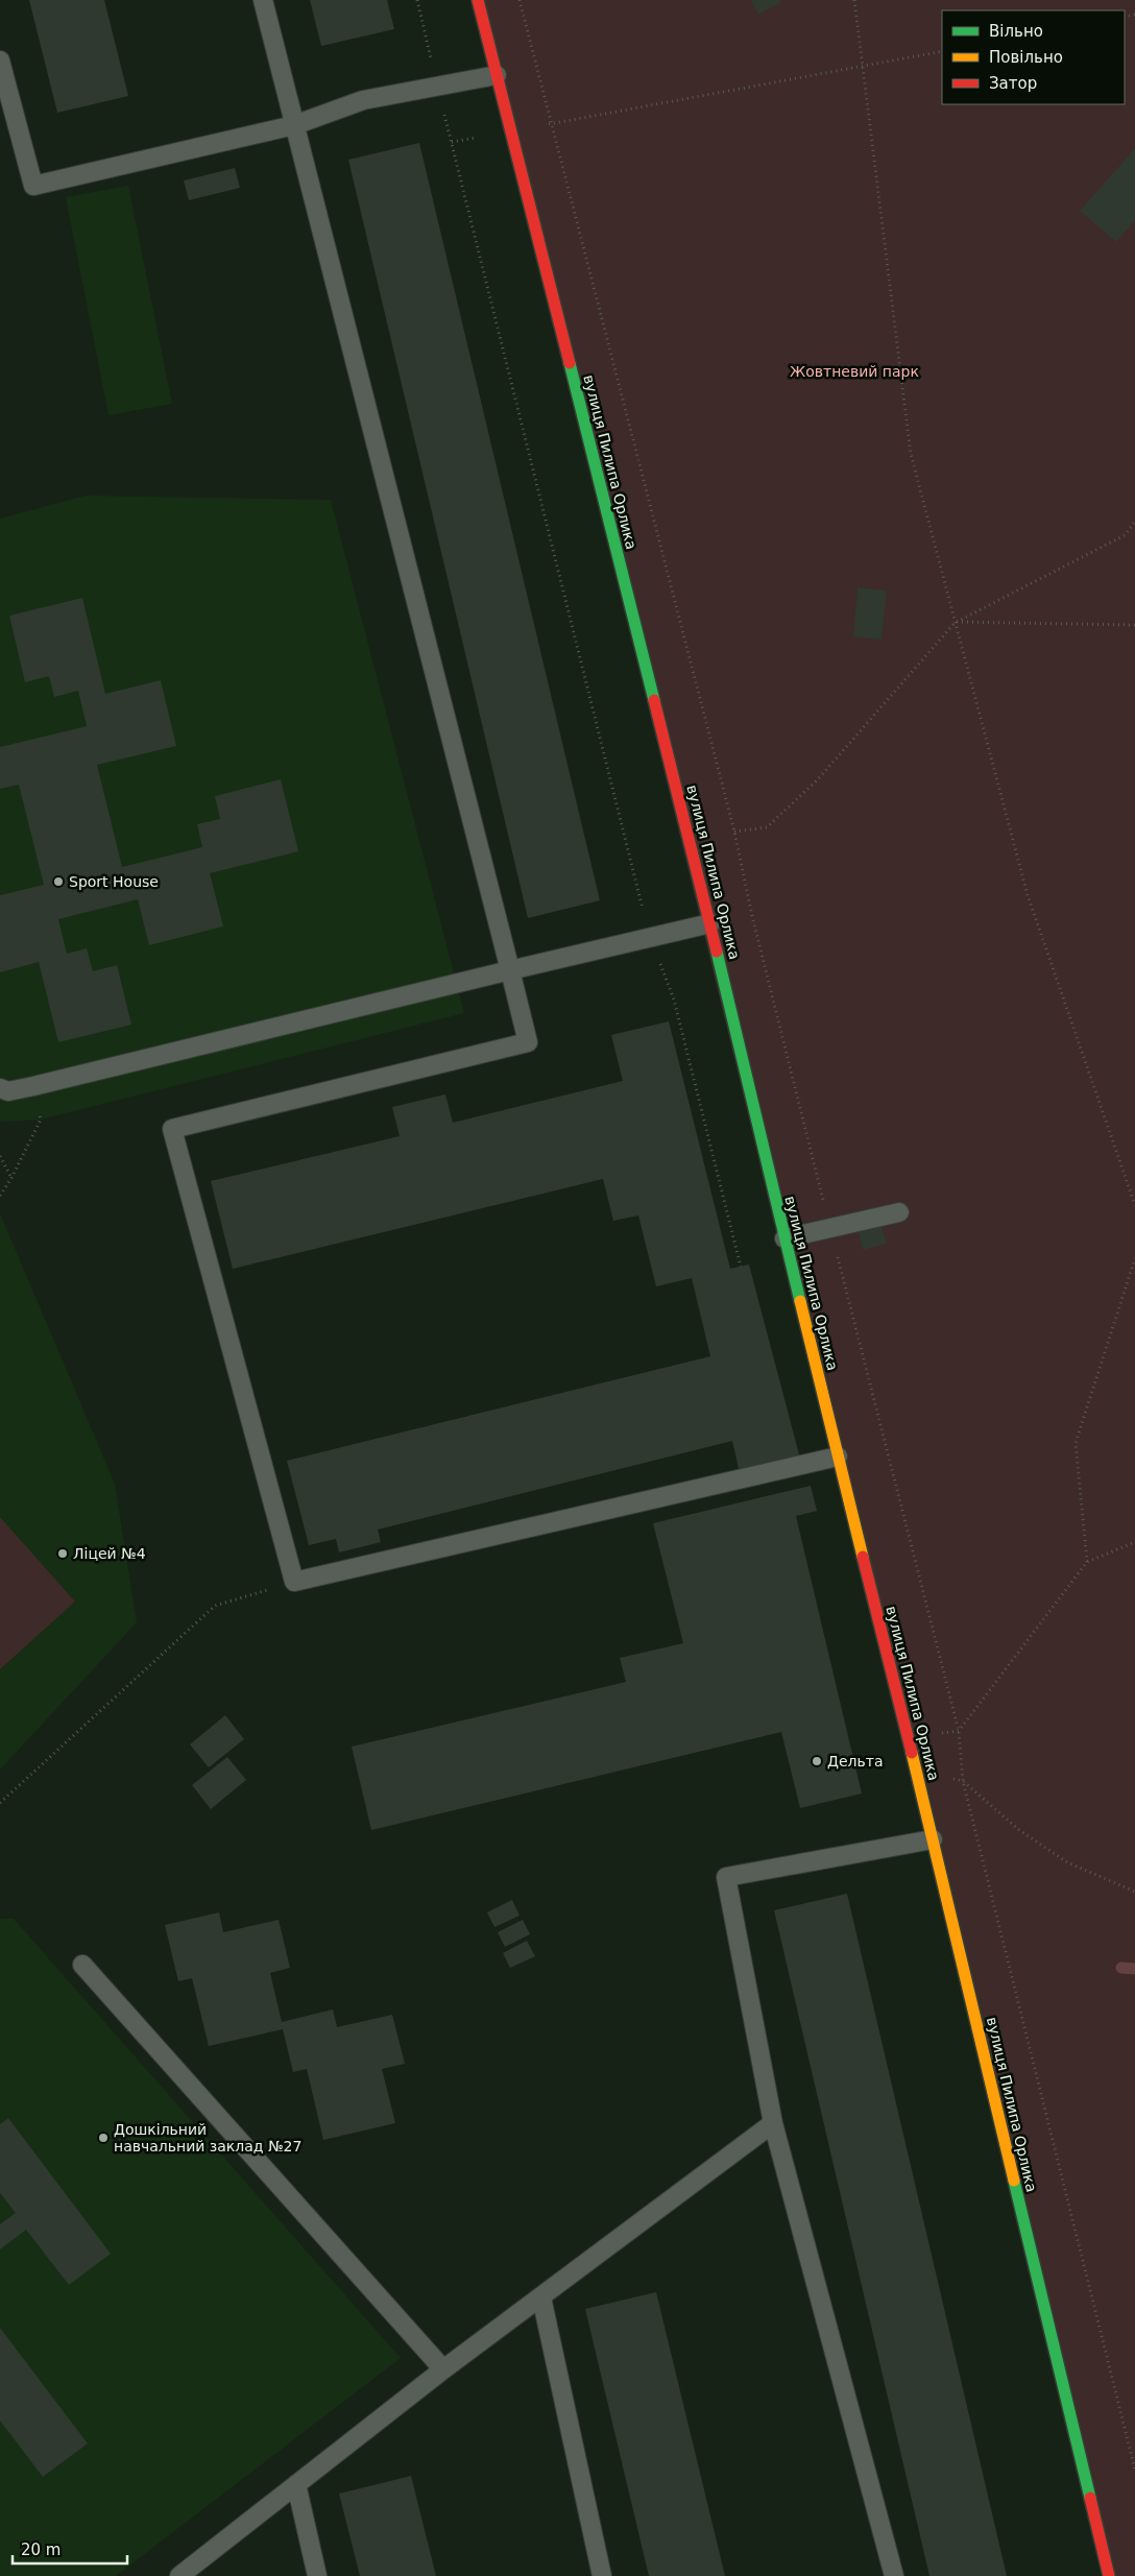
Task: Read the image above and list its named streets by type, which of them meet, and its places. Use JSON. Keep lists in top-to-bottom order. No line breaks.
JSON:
{"streets":{"street":["вулиця Пилипа Орлика"]},"parks":["Жовтневий парк"],"places":["Sport House","Ліцей №4","Дельта","Дошкільний навчальний заклад №27"],"legend":["Вільно","Повільно","Затор"],"scale_bar":"20 m"}
